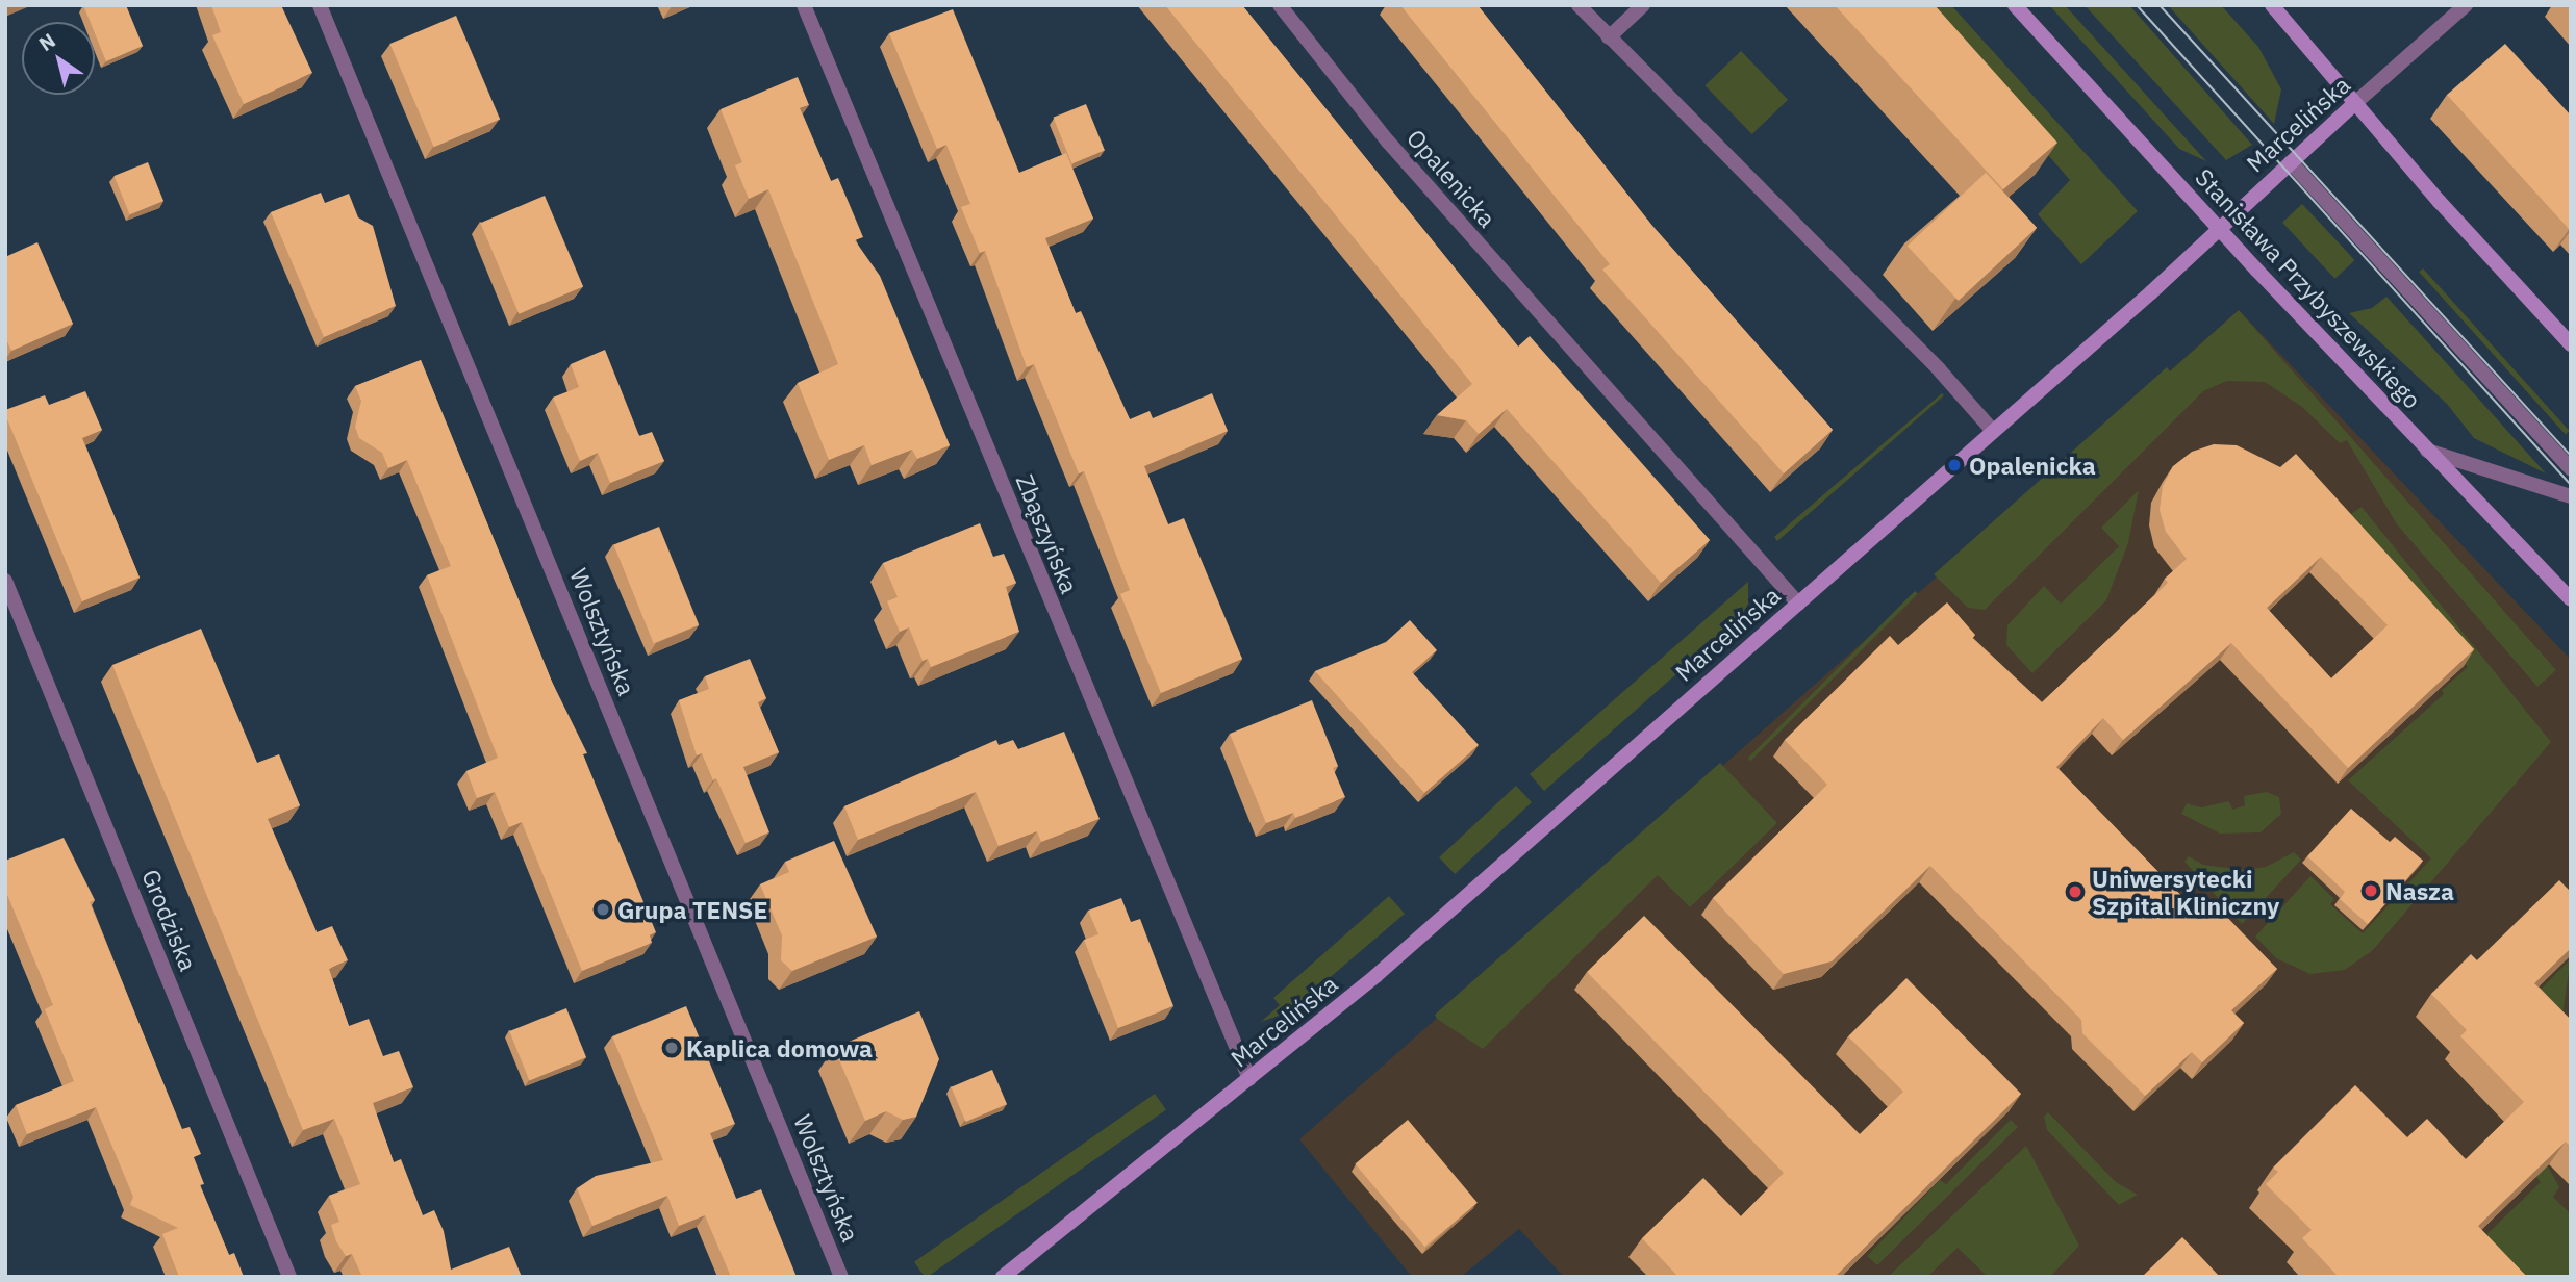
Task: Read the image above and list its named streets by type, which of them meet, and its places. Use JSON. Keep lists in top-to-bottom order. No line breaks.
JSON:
{"streets":{"street":["Marcelińska","Opalenicka","Stanisława Przybyszewskiego","Zbąszyńska","Wolsztyńska","Grodziska"]},"crossings":[["Marcelińska","Opalenicka"],["Marcelińska","Stanisława Przybyszewskiego"],["Marcelińska","Zbąszyńska"]],"places":["Opalenicka","Nasza","Uniwersytecki Szpital Kliniczny","Grupa TENSE","Kaplica domowa"],"north":"top left"}
